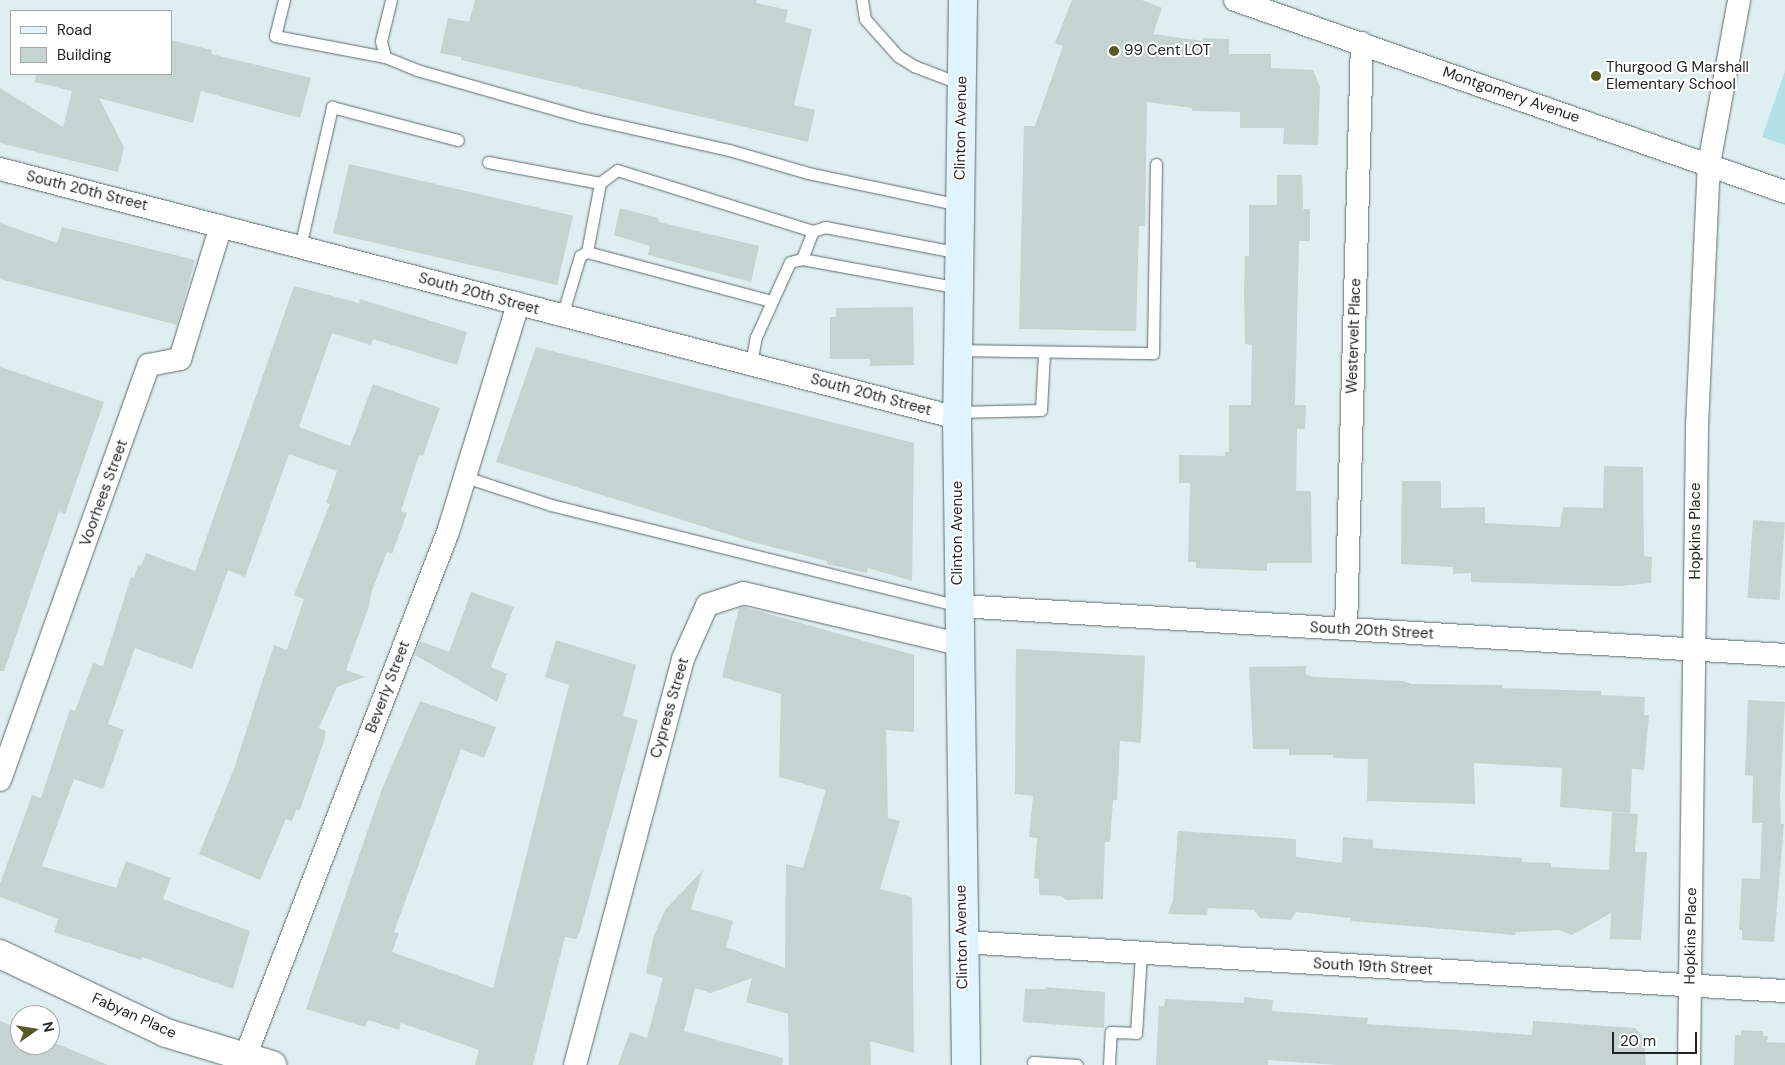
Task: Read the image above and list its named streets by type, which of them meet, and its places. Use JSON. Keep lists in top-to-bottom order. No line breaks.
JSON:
{"streets":{"main road":["Clinton Avenue"],"street":["Montgomery Avenue","South 20th Street","Westervelt Place","Voorhees Street","Hopkins Place","Beverly Street","Cypress Street","South 19th Street","Fabyan Place"]},"crossings":[["Montgomery Avenue","Westervelt Place"],["Montgomery Avenue","Hopkins Place"],["Clinton Avenue","South 20th Street"],["Clinton Avenue","Cypress Street"],["Clinton Avenue","South 19th Street"],["South 20th Street","Westervelt Place"],["South 20th Street","Voorhees Street"],["South 20th Street","Hopkins Place"],["South 20th Street","Beverly Street"],["Hopkins Place","South 19th Street"],["Beverly Street","Fabyan Place"]],"places":["99 Cent LOT","Thurgood G Marshall Elementary School"],"legend":["Road","Building"],"scale_bar":"20 m","north":"right"}
